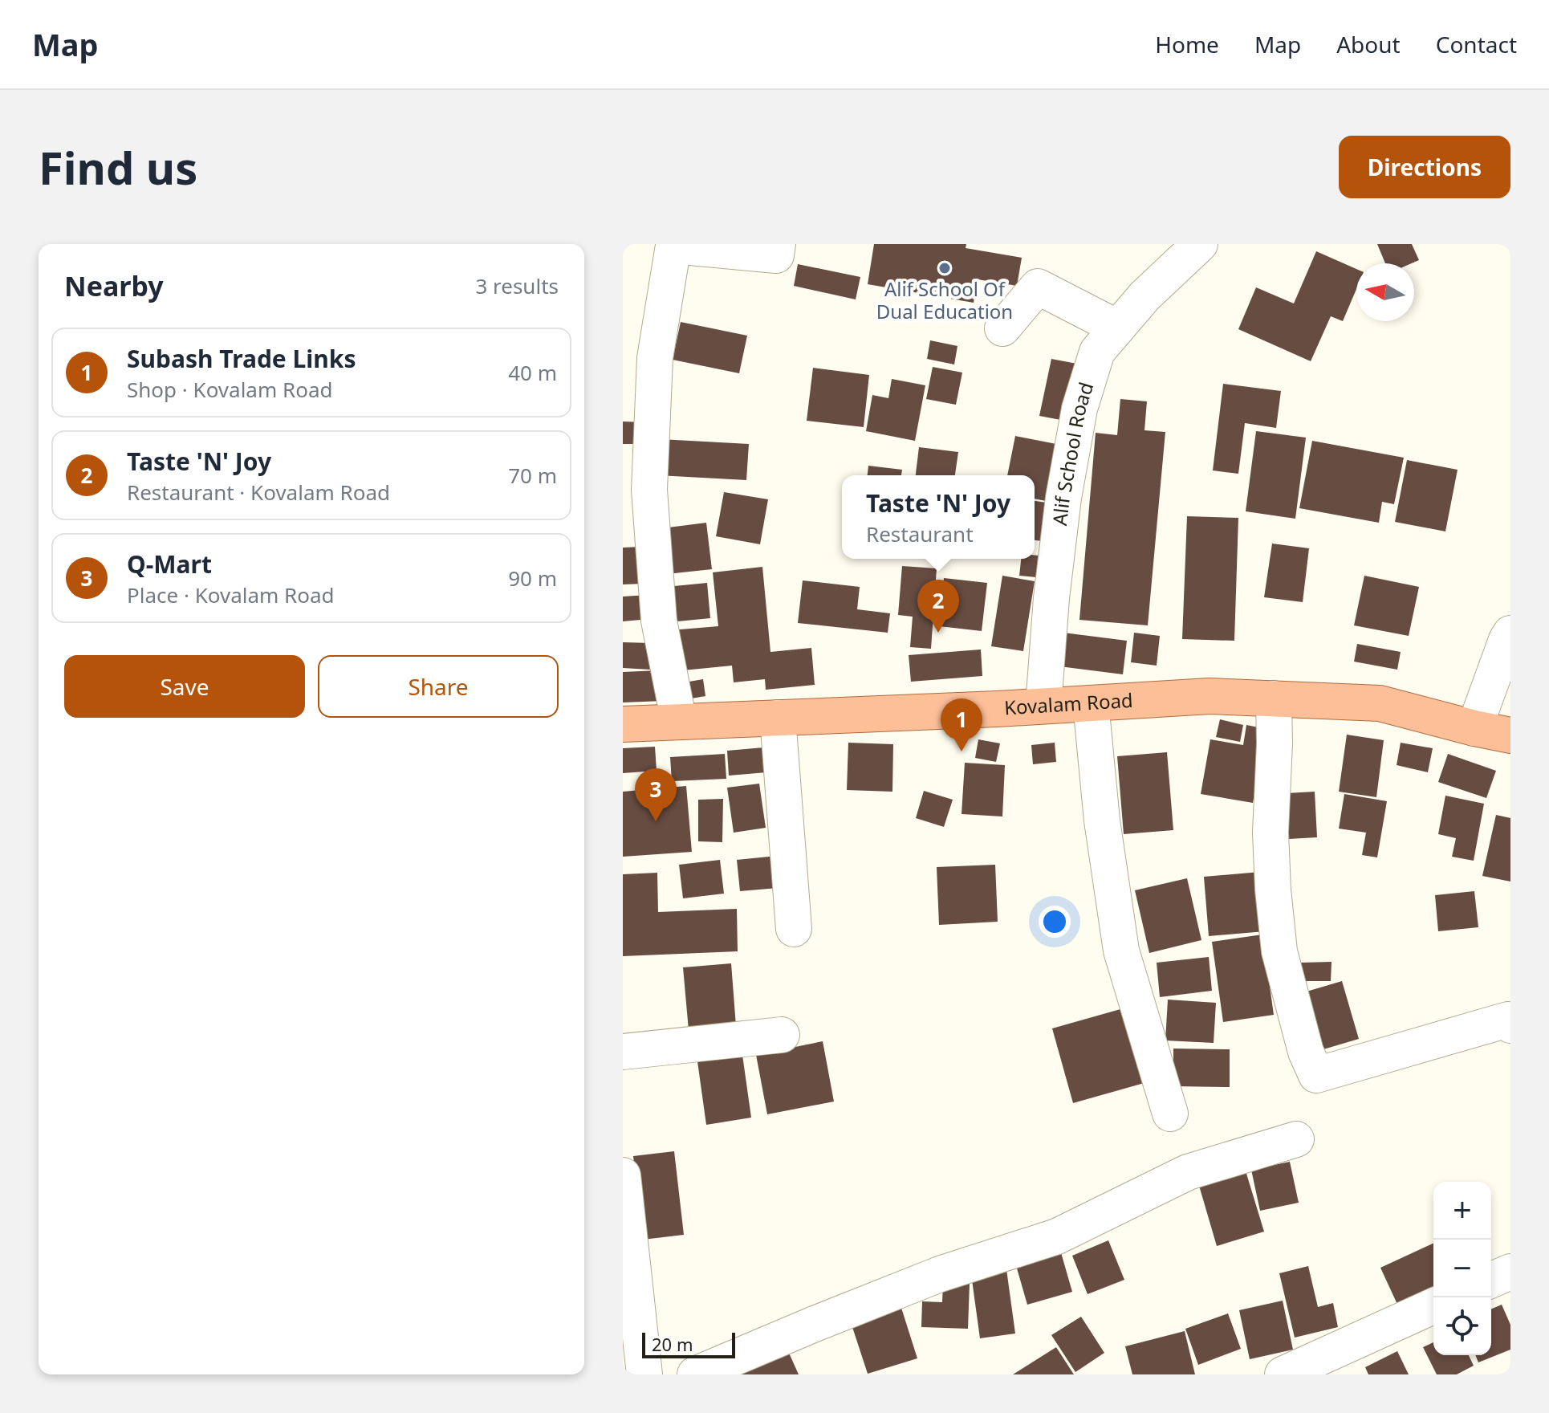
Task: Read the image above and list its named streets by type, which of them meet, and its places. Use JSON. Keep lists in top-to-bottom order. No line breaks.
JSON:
{"streets":{"main road":["Kovalam Road"],"street":["Alif School Road"]},"crossings":[["Alif School Road","Kovalam Road"]],"places":["Alif School Of Dual Education"],"scale_bar":"20 m","north":"left","page":{"header":"Map","nav":["Home","Map","About","Contact"],"buttons":["Directions",["Save","Share"]],"title":"Find us","heading":["Nearby","3 results"],"list":[{"mark":"1","name":"Subash Trade Links","note":"Shop · Kovalam Road","value":"40 m"},{"mark":"2","name":"Taste 'N' Joy","note":"Restaurant · Kovalam Road","value":"70 m"},{"mark":"3","name":"Q-Mart","note":"Place · Kovalam Road","value":"90 m"}],"popup":["Taste 'N' Joy","Restaurant"],"pins":["2","1","3"],"map_buttons":["+","−"],"scale":"20 m"}}
